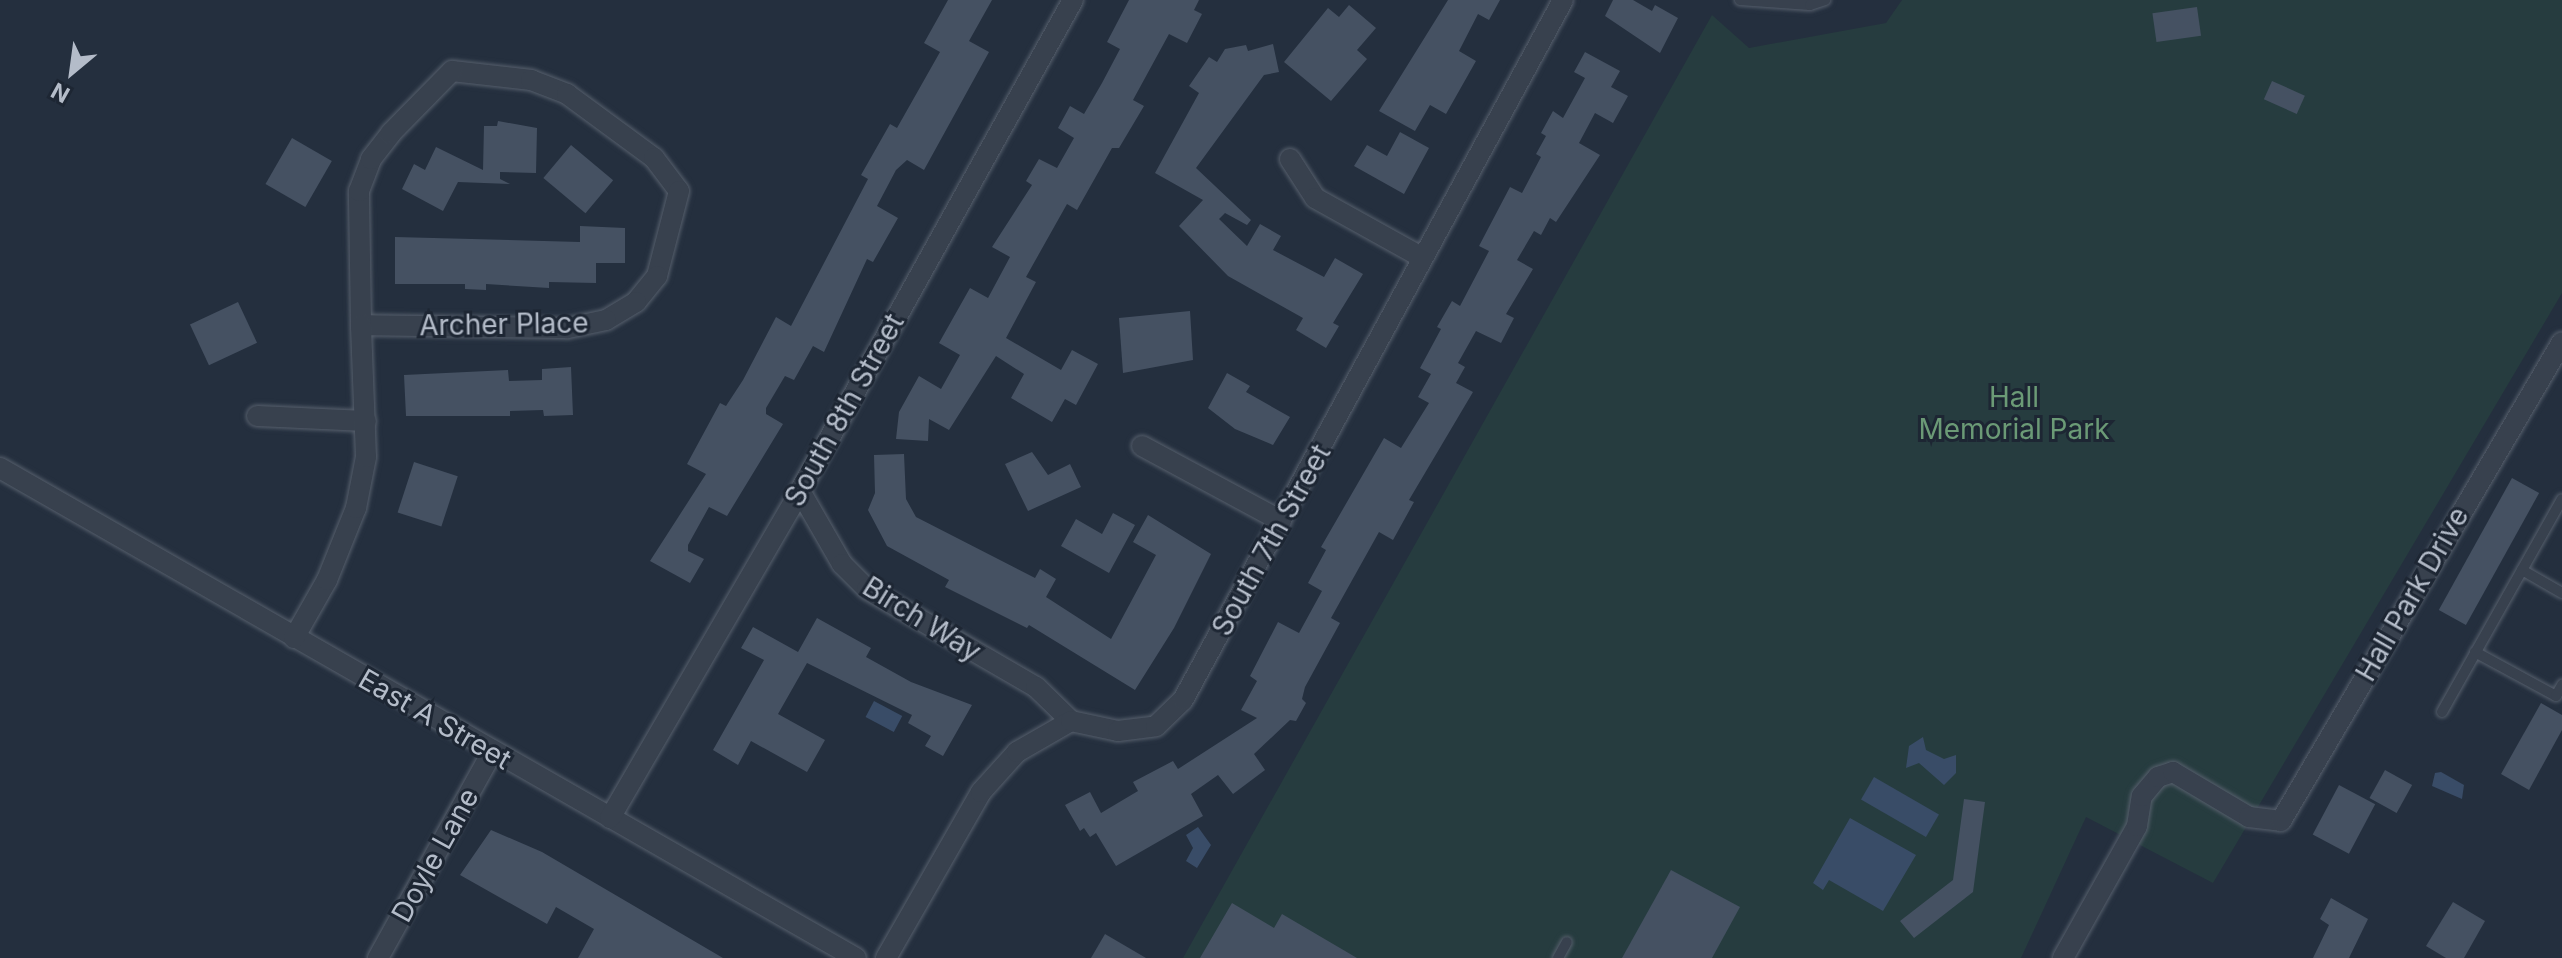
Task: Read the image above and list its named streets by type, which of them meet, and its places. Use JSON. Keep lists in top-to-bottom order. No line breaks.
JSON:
{"streets":{"street":["Archer Place","South 8th Street","South 7th Street","Hall Park Drive","Birch Way","East A Street","Doyle Lane"]},"crossings":[["Archer Place","East A Street"],["South 8th Street","Birch Way"],["South 8th Street","East A Street"],["South 7th Street","Birch Way"],["East A Street","Doyle Lane"]],"parks":["Hall Memorial Park"],"north":"bottom left"}
